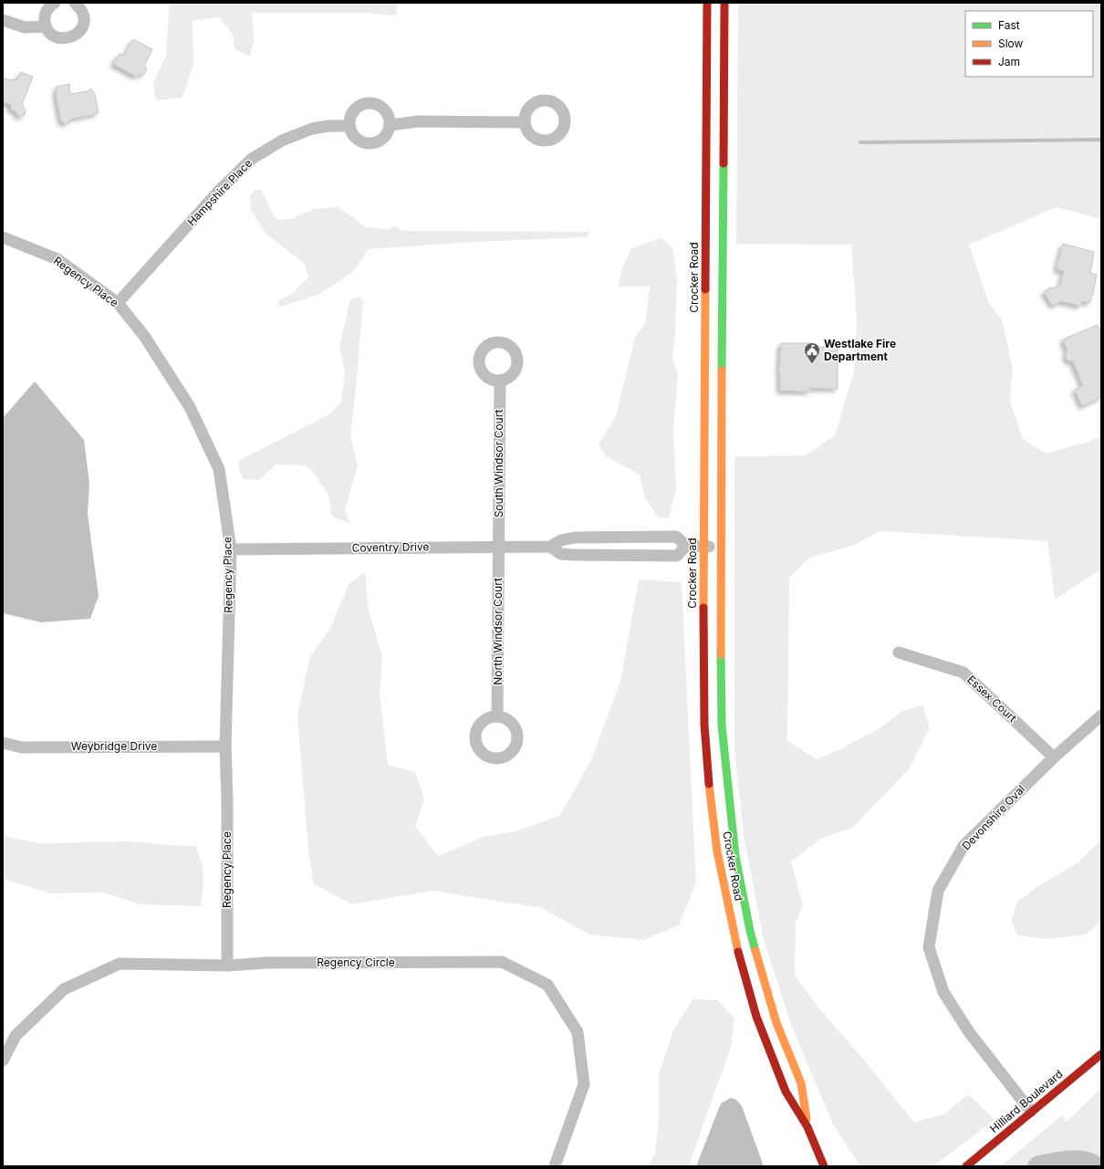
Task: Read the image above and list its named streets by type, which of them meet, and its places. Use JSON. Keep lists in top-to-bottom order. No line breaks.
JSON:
{"streets":{"main road":["Crocker Road","Hilliard Boulevard"],"street":["Hampshire Place","Regency Place","South Windsor Court","Coventry Drive","North Windsor Court","Essex Court","Weybridge Drive","Devonshire Oval","Regency Circle"]},"crossings":[["Hampshire Place","Regency Place"],["Regency Place","Coventry Drive"],["Regency Place","Weybridge Drive"],["Regency Place","Regency Circle"],["South Windsor Court","Coventry Drive"],["South Windsor Court","North Windsor Court"],["Coventry Drive","North Windsor Court"],["Essex Court","Devonshire Oval"],["Devonshire Oval","Hilliard Boulevard"]],"places":{"public building":["Westlake Fire Department"]},"legend":["Fast","Slow","Jam"]}
